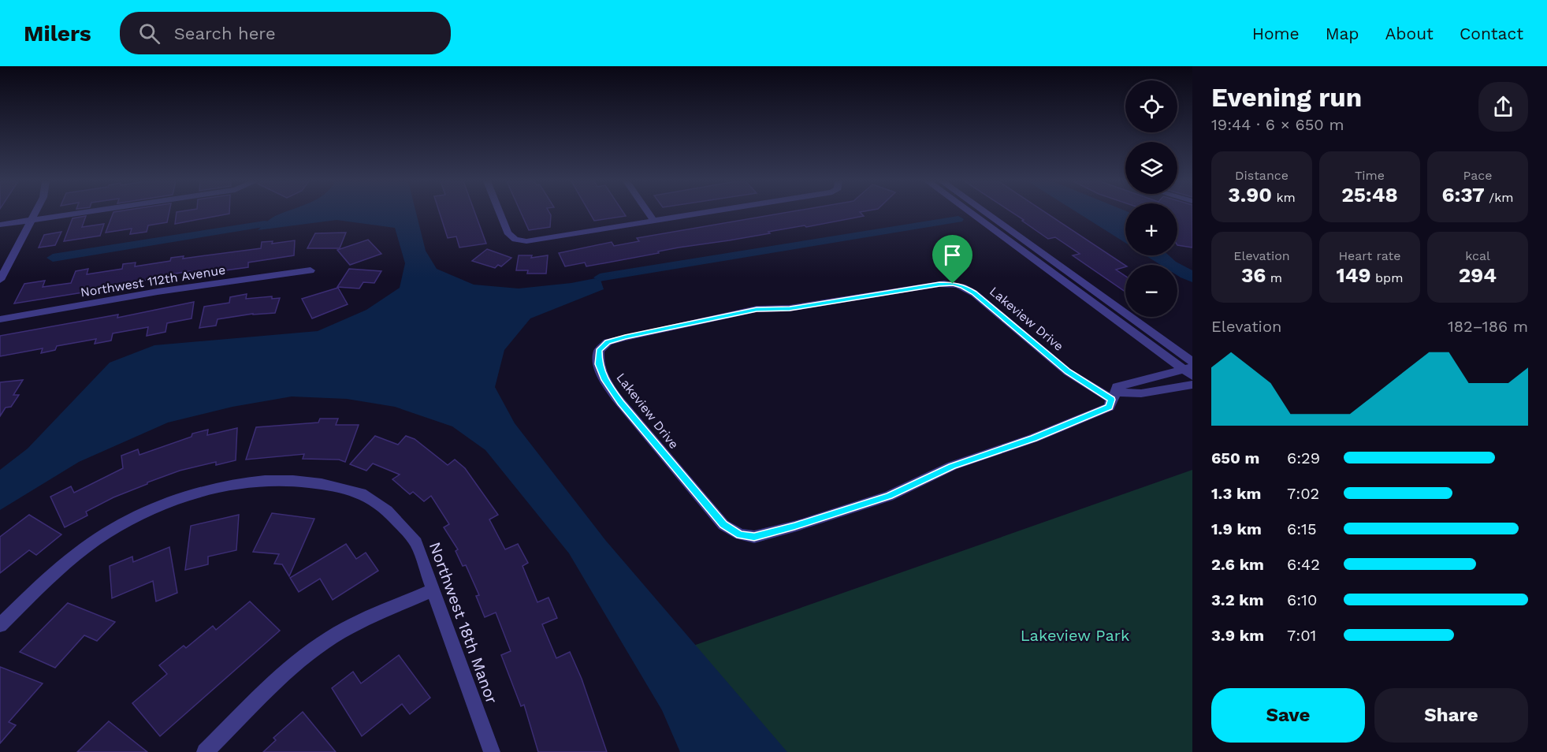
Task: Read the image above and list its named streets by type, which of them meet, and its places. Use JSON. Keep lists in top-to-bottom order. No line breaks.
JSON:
{"streets":{"street":["Northwest 112th Avenue","Lakeview Drive","Northwest 18th Manor"]},"parks":["Lakeview Park"],"page":{"header":"Milers","search":"Search here","nav":["Home","Map","About","Contact"],"heading":["Evening run","19:44 · 6 × 650 m"],"map_buttons":["+","−"],"stats":[["Distance","3.90 km"],["Time","25:48"],["Pace","6:37 /km"],["Elevation","36 m"],["Heart rate","149 bpm"],["kcal","294"]],"chart":["Elevation","182–186 m"],"list":[{"name":"650 m","note":"6:29"},{"name":"1.3 km","note":"7:02"},{"name":"1.9 km","note":"6:15"},{"name":"2.6 km","note":"6:42"},{"name":"3.2 km","note":"6:10"},{"name":"3.9 km","note":"7:01"}],"buttons":["Save","Share"]}}
